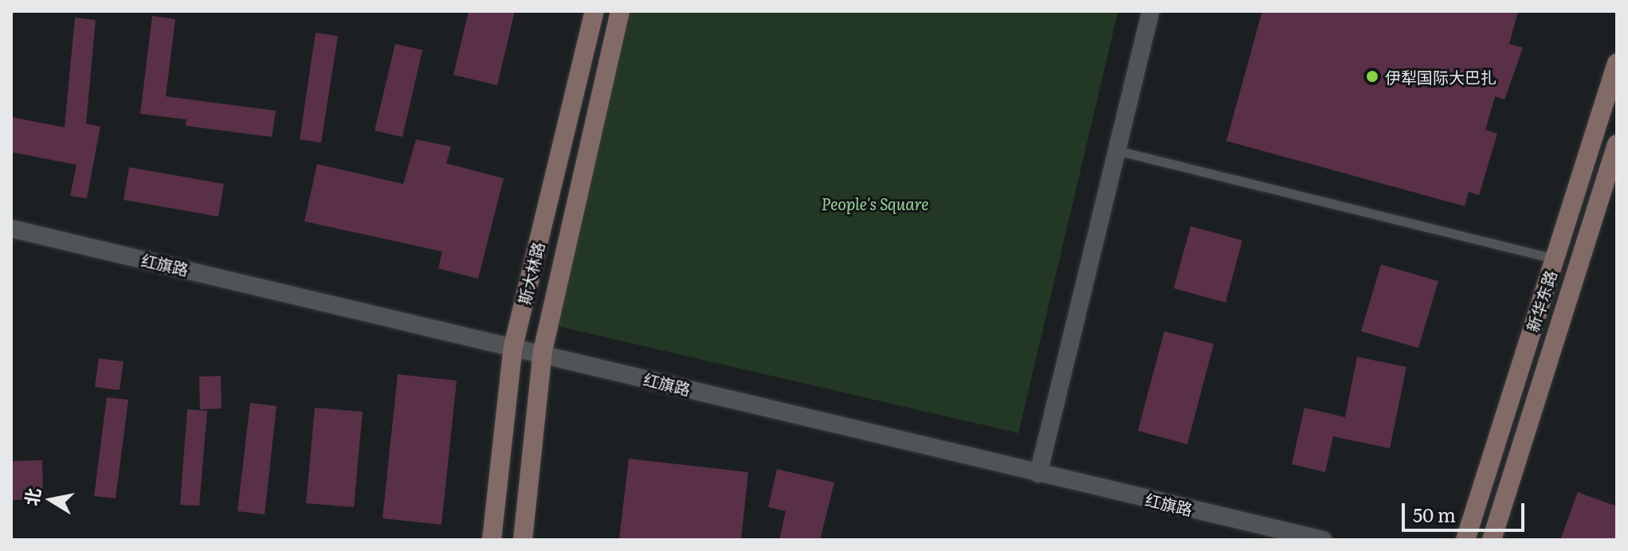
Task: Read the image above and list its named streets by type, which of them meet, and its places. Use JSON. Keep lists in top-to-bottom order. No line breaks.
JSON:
{"streets":{"main road":["斯大林路","新华东路"],"street":["红旗路"]},"crossings":[["红旗路","斯大林路"]],"parks":["People's Square"],"places":["伊犁国际大巴扎"],"scale_bar":"50 m","north":"left"}
